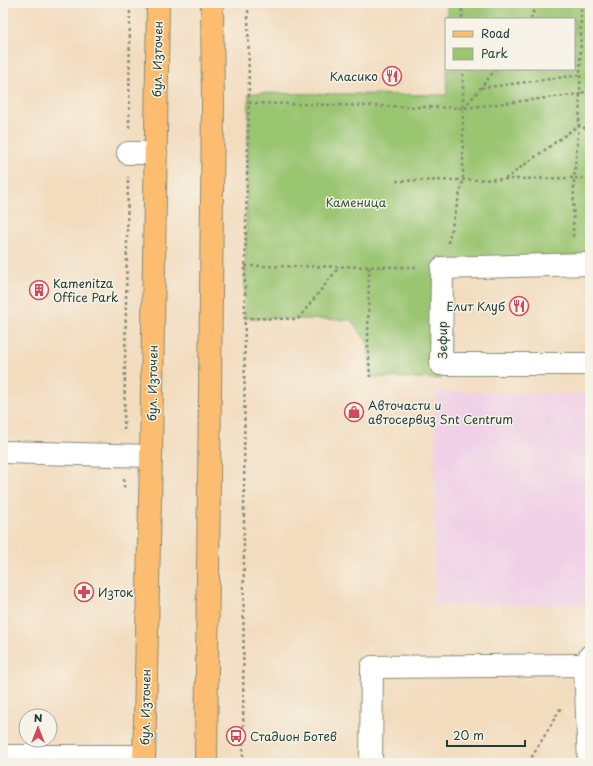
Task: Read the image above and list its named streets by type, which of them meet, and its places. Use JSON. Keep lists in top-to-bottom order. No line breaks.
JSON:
{"streets":{"main road":["бул. Източен"],"street":["Зефир"]},"parks":["Каменица"],"places":{"restaurant":["Класико","Елит Клуб"],"building":["Kamenitza Office Park"],"shop":["Авточасти и автосервиз Snt Centrum"],"pharmacy":["Изток"],"bus stop":["Стадион Ботев"]},"legend":["Road","Park"],"scale_bar":"20 m","north":"top"}
